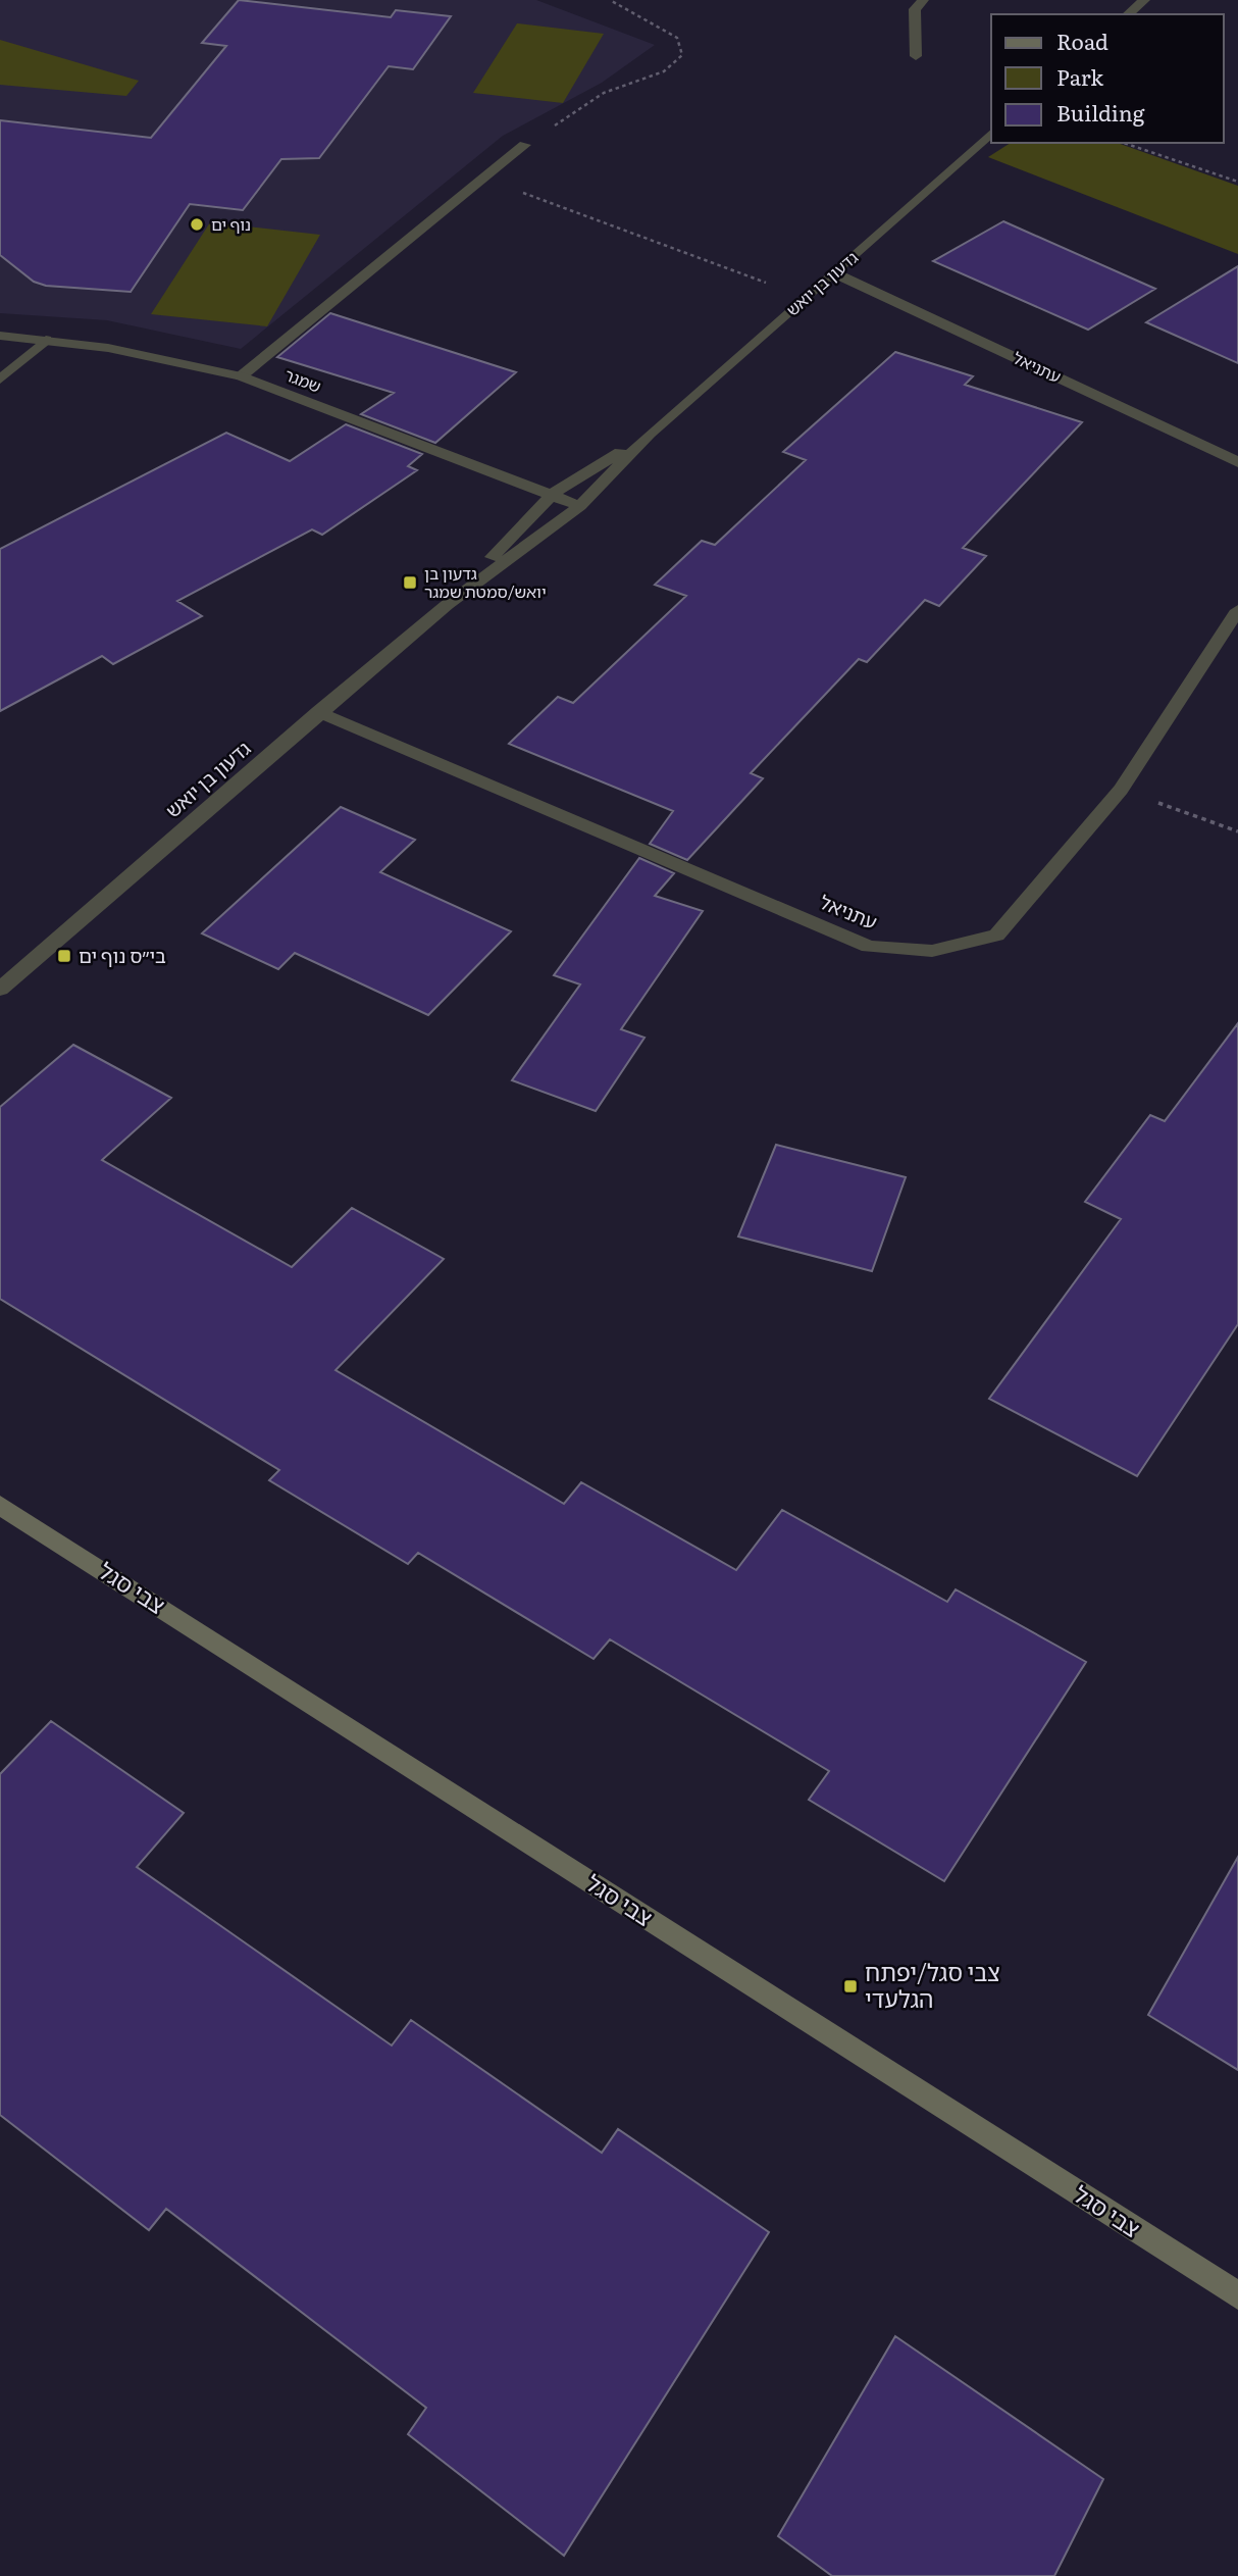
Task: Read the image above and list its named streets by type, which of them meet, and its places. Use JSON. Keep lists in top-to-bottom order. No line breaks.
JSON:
{"streets":{"street":["גדעון בן יואש","עתניאל","שמגר","צבי סגל"]},"crossings":[["גדעון בן יואש","עתניאל"],["גדעון בן יואש","שמגר"]],"places":{"other":["נוף ים"],"transit":["גדעון בן יואש/סמטת שמגר","בי״ס נוף ים","צבי סגל/יפתח הגלעדי"]},"legend":["Road","Park","Building"]}
